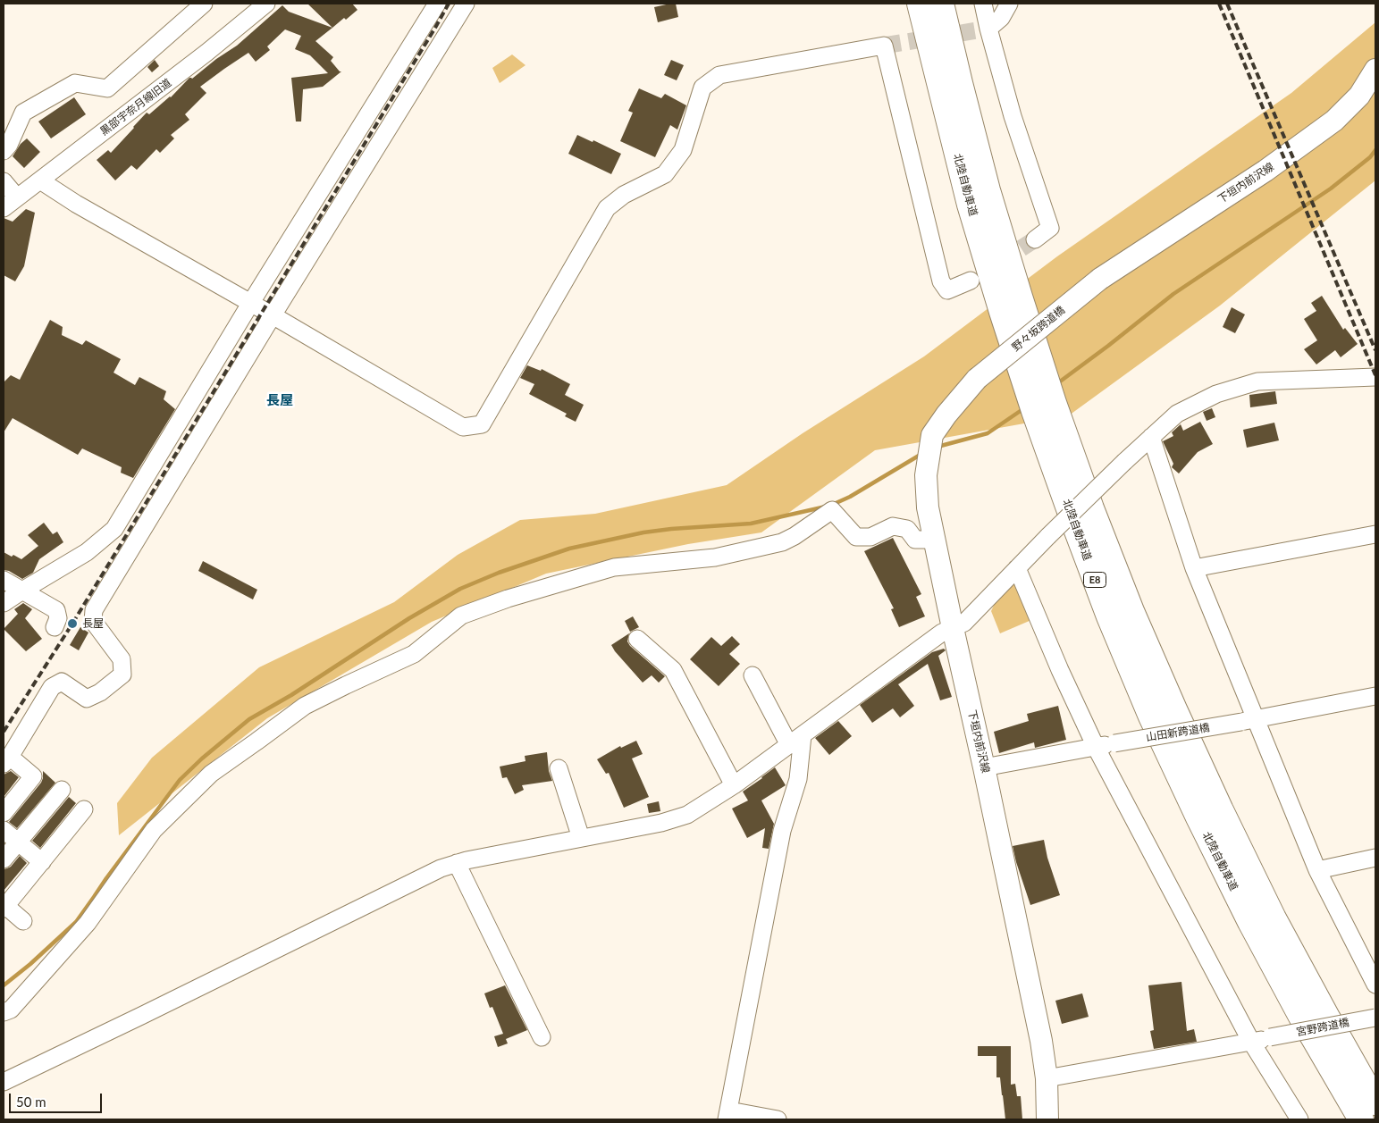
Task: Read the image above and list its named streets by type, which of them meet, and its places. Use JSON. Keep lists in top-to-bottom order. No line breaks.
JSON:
{"streets":{"highway":["北陸自動車道","E8"],"main road":["下垣内前沢線","野々坂跨道橋"],"street":["黒部宇奈月線旧道","山田新跨道橋","宮野跨道橋"]},"crossings":[["下垣内前沢線","野々坂跨道橋"],["下垣内前沢線","山田新跨道橋"],["下垣内前沢線","宮野跨道橋"]],"districts":["長屋"],"places":["長屋"],"scale_bar":"50 m"}
